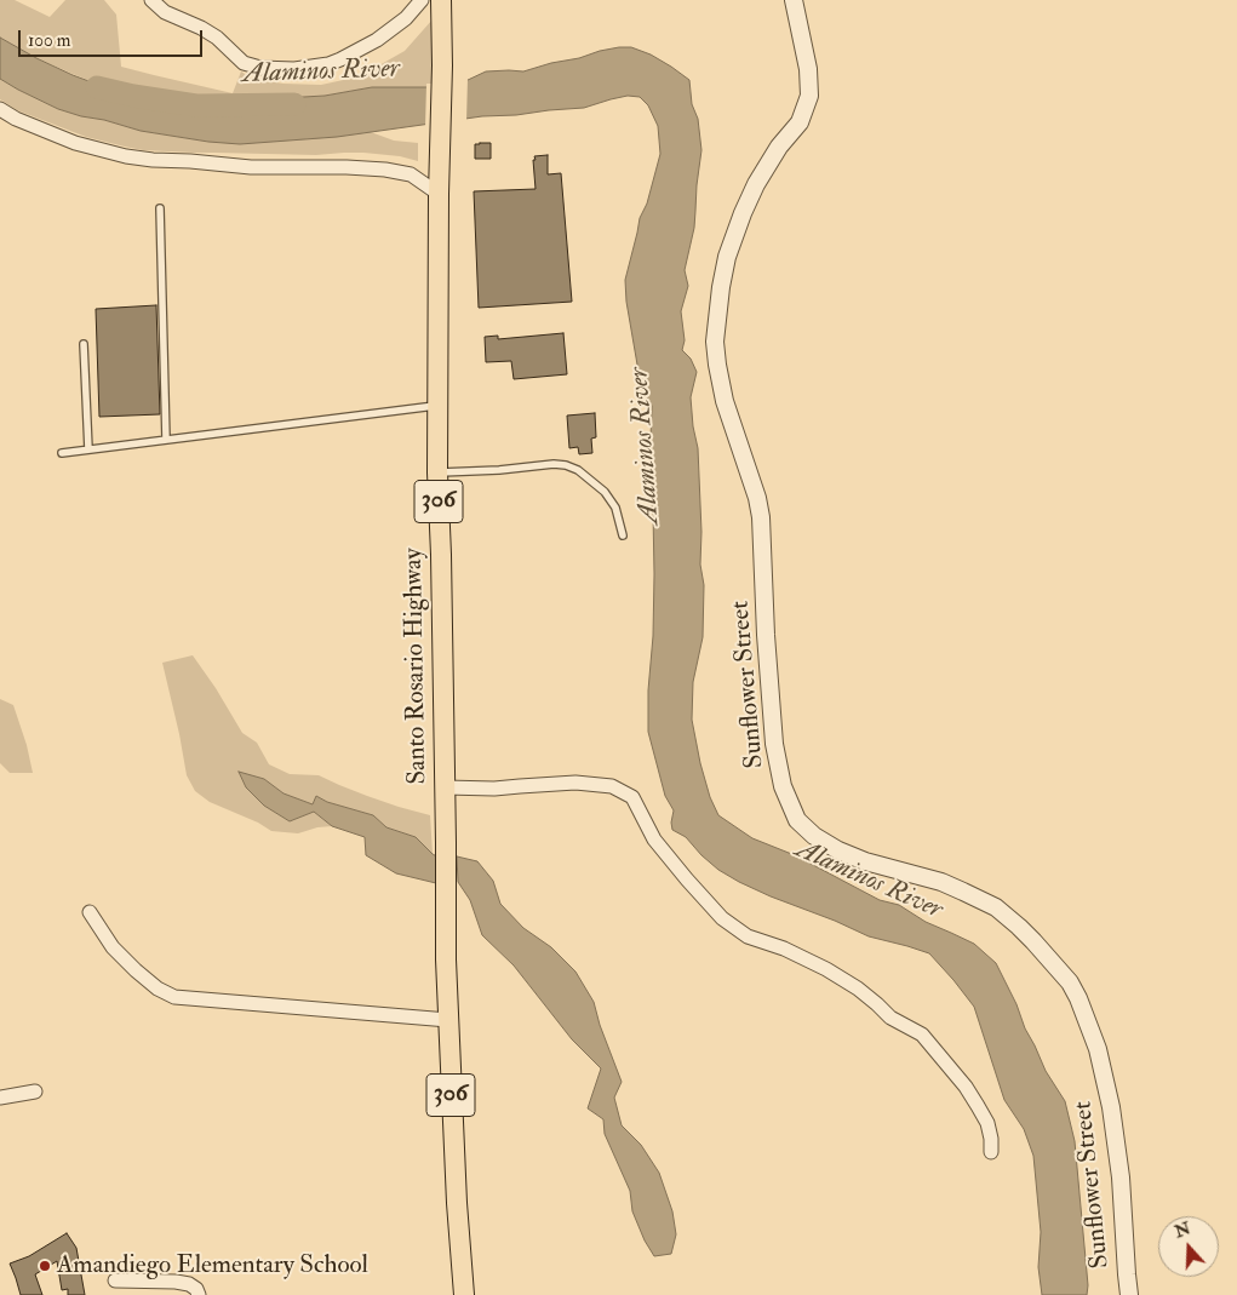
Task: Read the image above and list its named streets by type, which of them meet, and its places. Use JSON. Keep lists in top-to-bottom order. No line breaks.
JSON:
{"streets":{"main road":["306","Santo Rosario Highway"],"street":["Sunflower Street"]},"water":["Alaminos River"],"places":["Amandiego Elementary School"],"scale_bar":"100 m","north":"top"}
